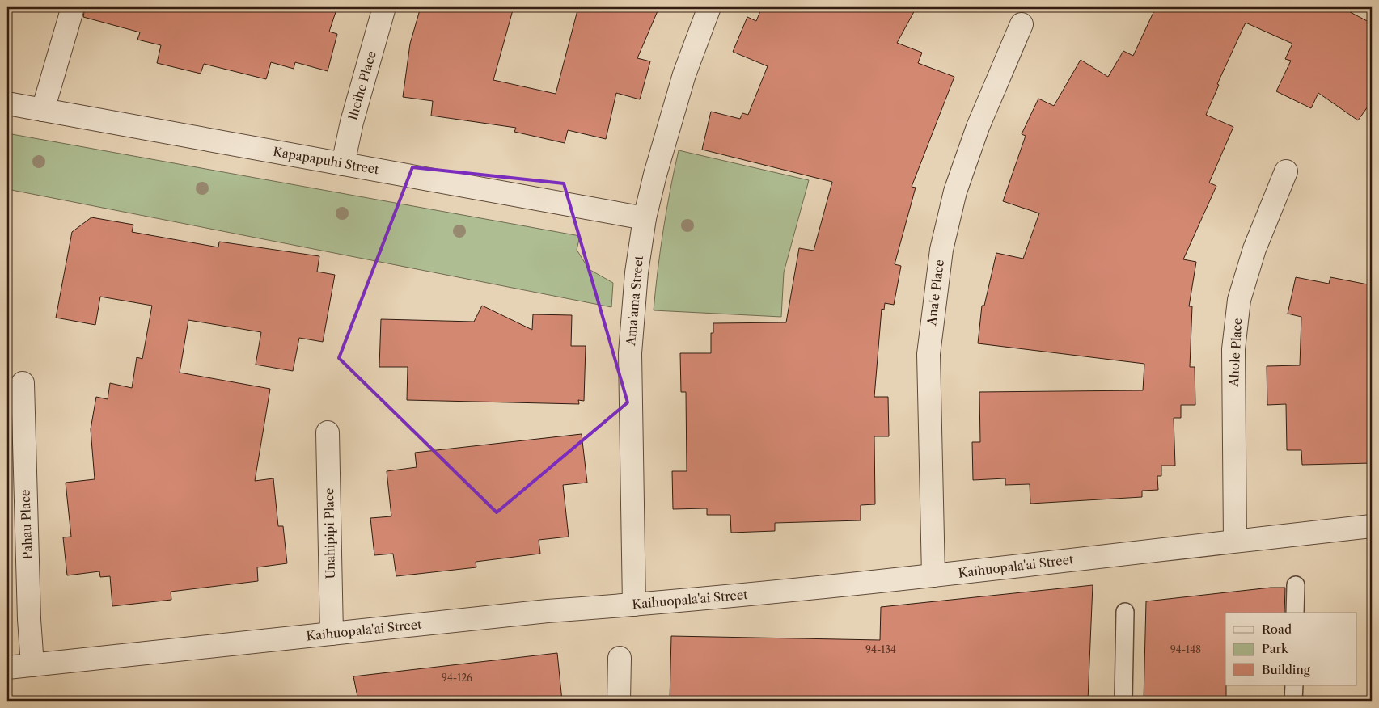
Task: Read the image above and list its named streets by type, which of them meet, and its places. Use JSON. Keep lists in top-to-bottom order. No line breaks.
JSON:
{"streets":{"street":["Iheihe Place","Kapapapuhi Street","Ana'e Place","Ama'ama Street","Ahole Place","Pahau Place","Unahipipi Place","Kaihuopala'ai Street"]},"crossings":[["Iheihe Place","Kapapapuhi Street"],["Kapapapuhi Street","Ama'ama Street"],["Ana'e Place","Kaihuopala'ai Street"],["Ama'ama Street","Kaihuopala'ai Street"],["Ahole Place","Kaihuopala'ai Street"],["Pahau Place","Kaihuopala'ai Street"],["Unahipipi Place","Kaihuopala'ai Street"]],"house_numbers":["94-134","94-148","94-126"],"legend":["Road","Park","Building"]}
